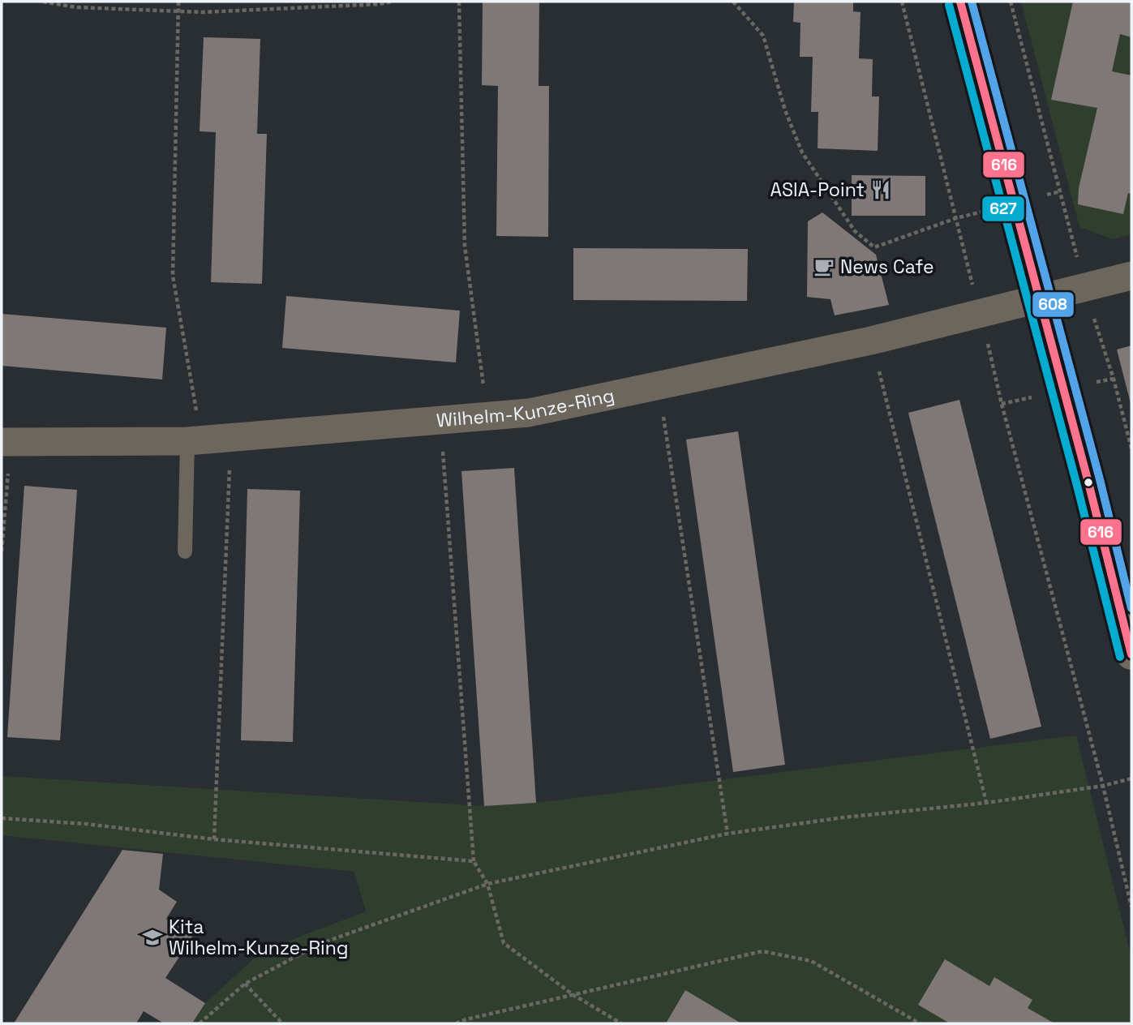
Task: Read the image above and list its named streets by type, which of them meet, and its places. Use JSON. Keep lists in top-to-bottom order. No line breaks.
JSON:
{"streets":{"street":["Wilhelm-Kunze-Ring"]},"places":{"restaurant":["ASIA-Point"],"cafe":["News Cafe"],"school or university":["Kita Wilhelm-Kunze-Ring"]},"lines":["transit line 616","transit line 608","transit line 627"]}
